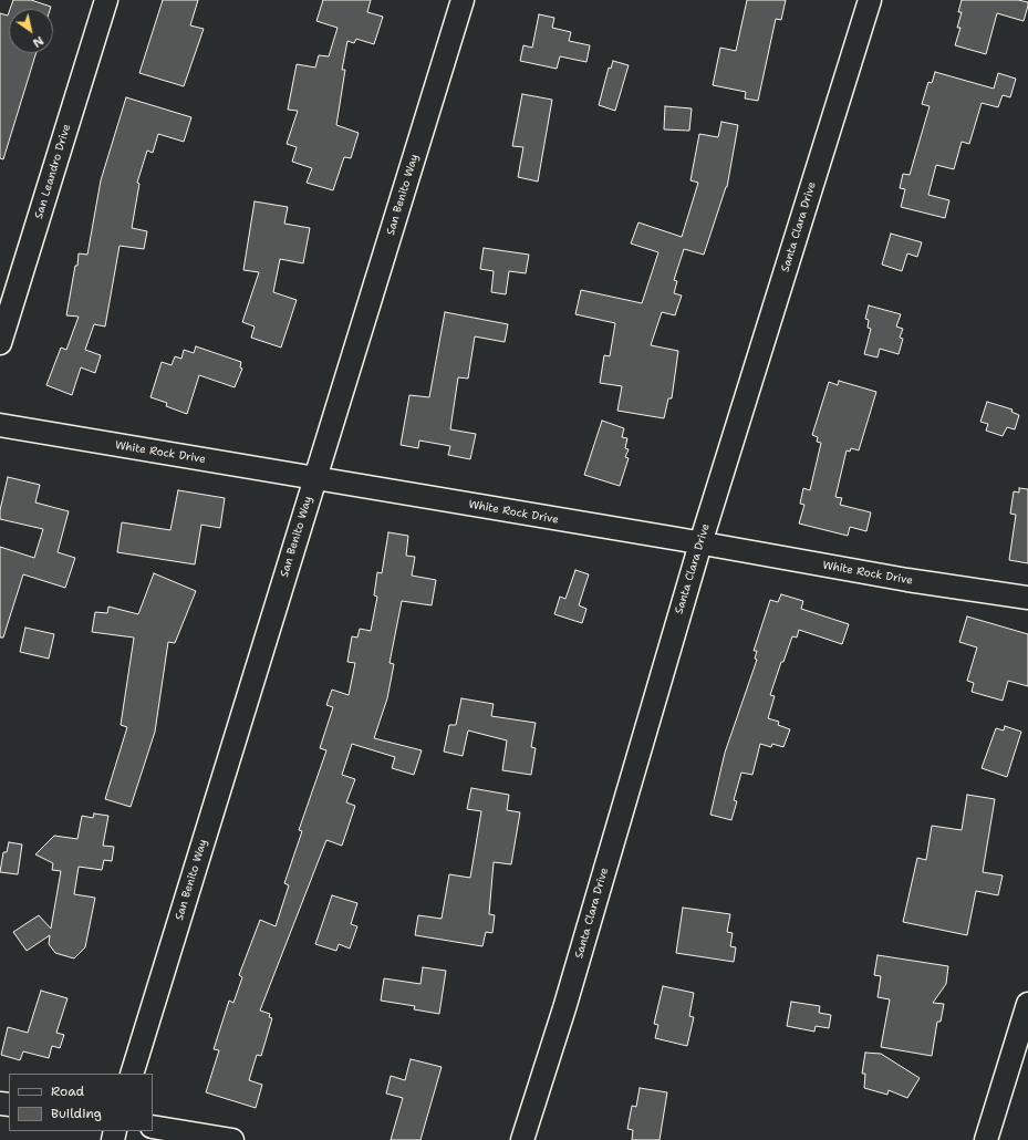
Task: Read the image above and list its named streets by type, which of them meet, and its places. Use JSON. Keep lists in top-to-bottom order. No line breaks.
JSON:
{"streets":{"street":["San Leandro Drive","San Benito Way","Santa Clara Drive","White Rock Drive"]},"crossings":[["San Benito Way","White Rock Drive"],["Santa Clara Drive","White Rock Drive"]],"legend":["Road","Building"],"north":"bottom right"}
